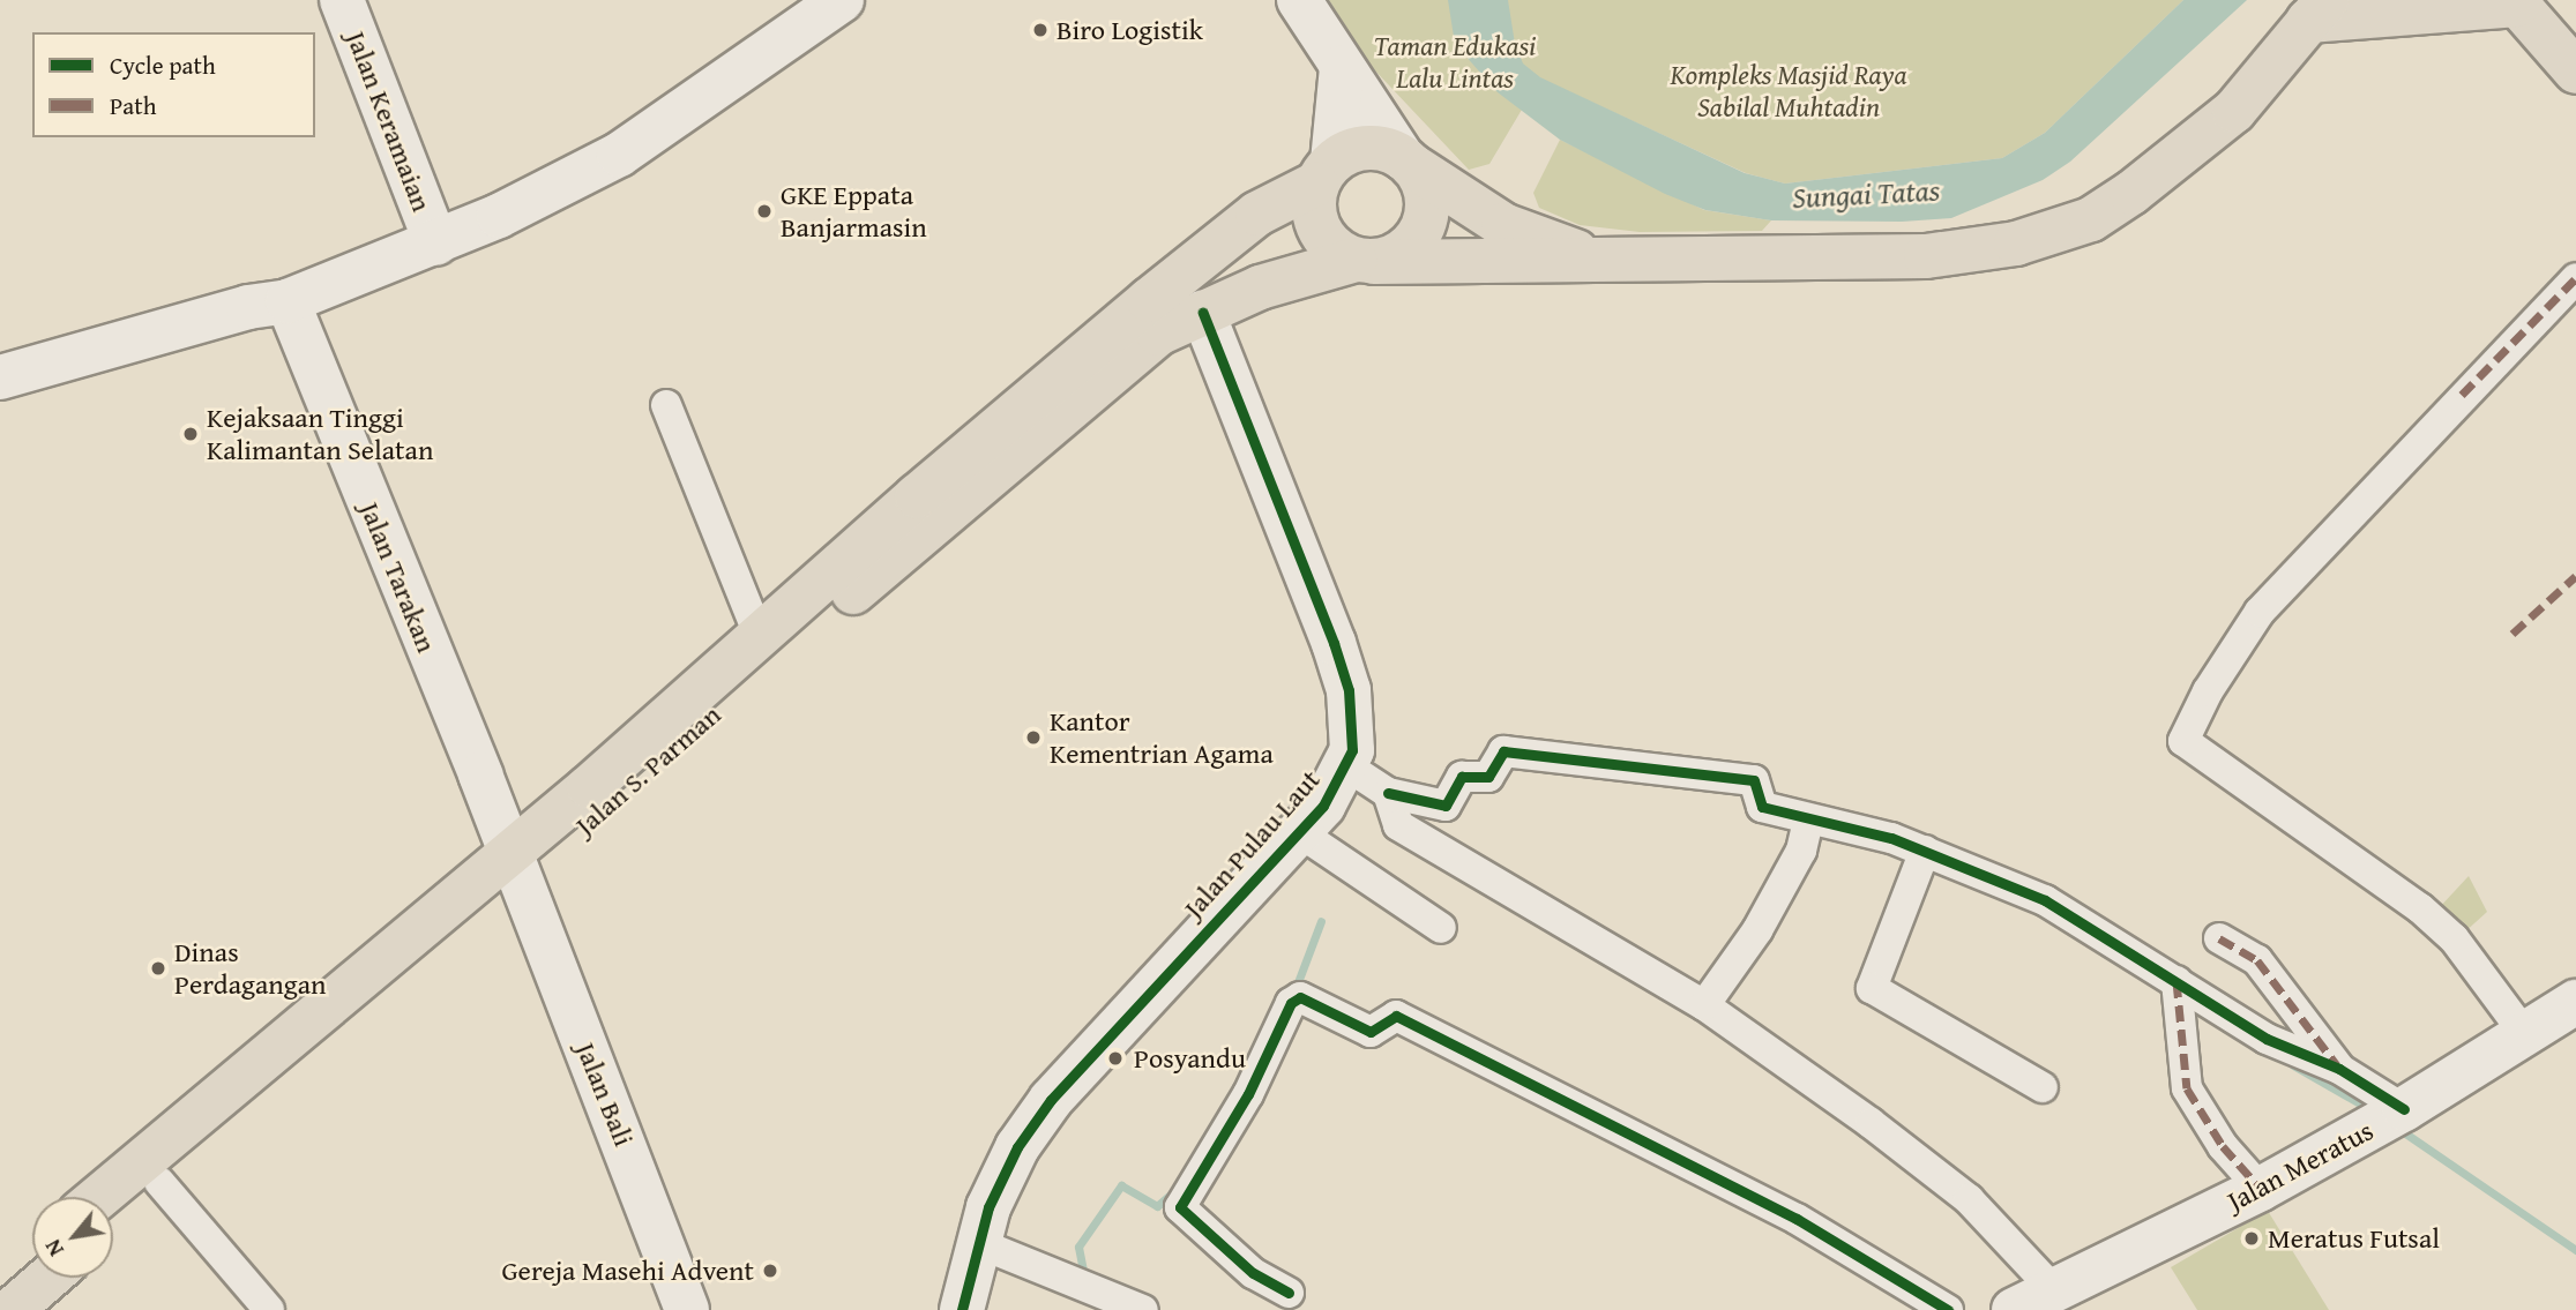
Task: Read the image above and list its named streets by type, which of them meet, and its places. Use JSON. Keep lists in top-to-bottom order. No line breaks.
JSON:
{"streets":{"highway":["Jalan S. Parman"],"street":["Jalan Keramaian","Jalan Tarakan","Jalan Pulau Laut","Jalan Bali","Jalan Meratus"]},"crossings":[["Jalan Tarakan","Jalan S. Parman"],["Jalan Tarakan","Jalan Bali"],["Jalan S. Parman","Jalan Pulau Laut"],["Jalan S. Parman","Jalan Bali"]],"water":["Sungai Tatas"],"parks":["Taman Edukasi Lalu Lintas","Kompleks Masjid Raya Sabilal Muhtadin"],"places":["Biro Logistik","GKE Eppata Banjarmasin","Kejaksaan Tinggi Kalimantan Selatan","Kantor Kementrian Agama","Dinas Perdagangan","Posyandu","Meratus Futsal","Gereja Masehi Advent"],"legend":["Cycle path","Path"],"north":"bottom left"}
